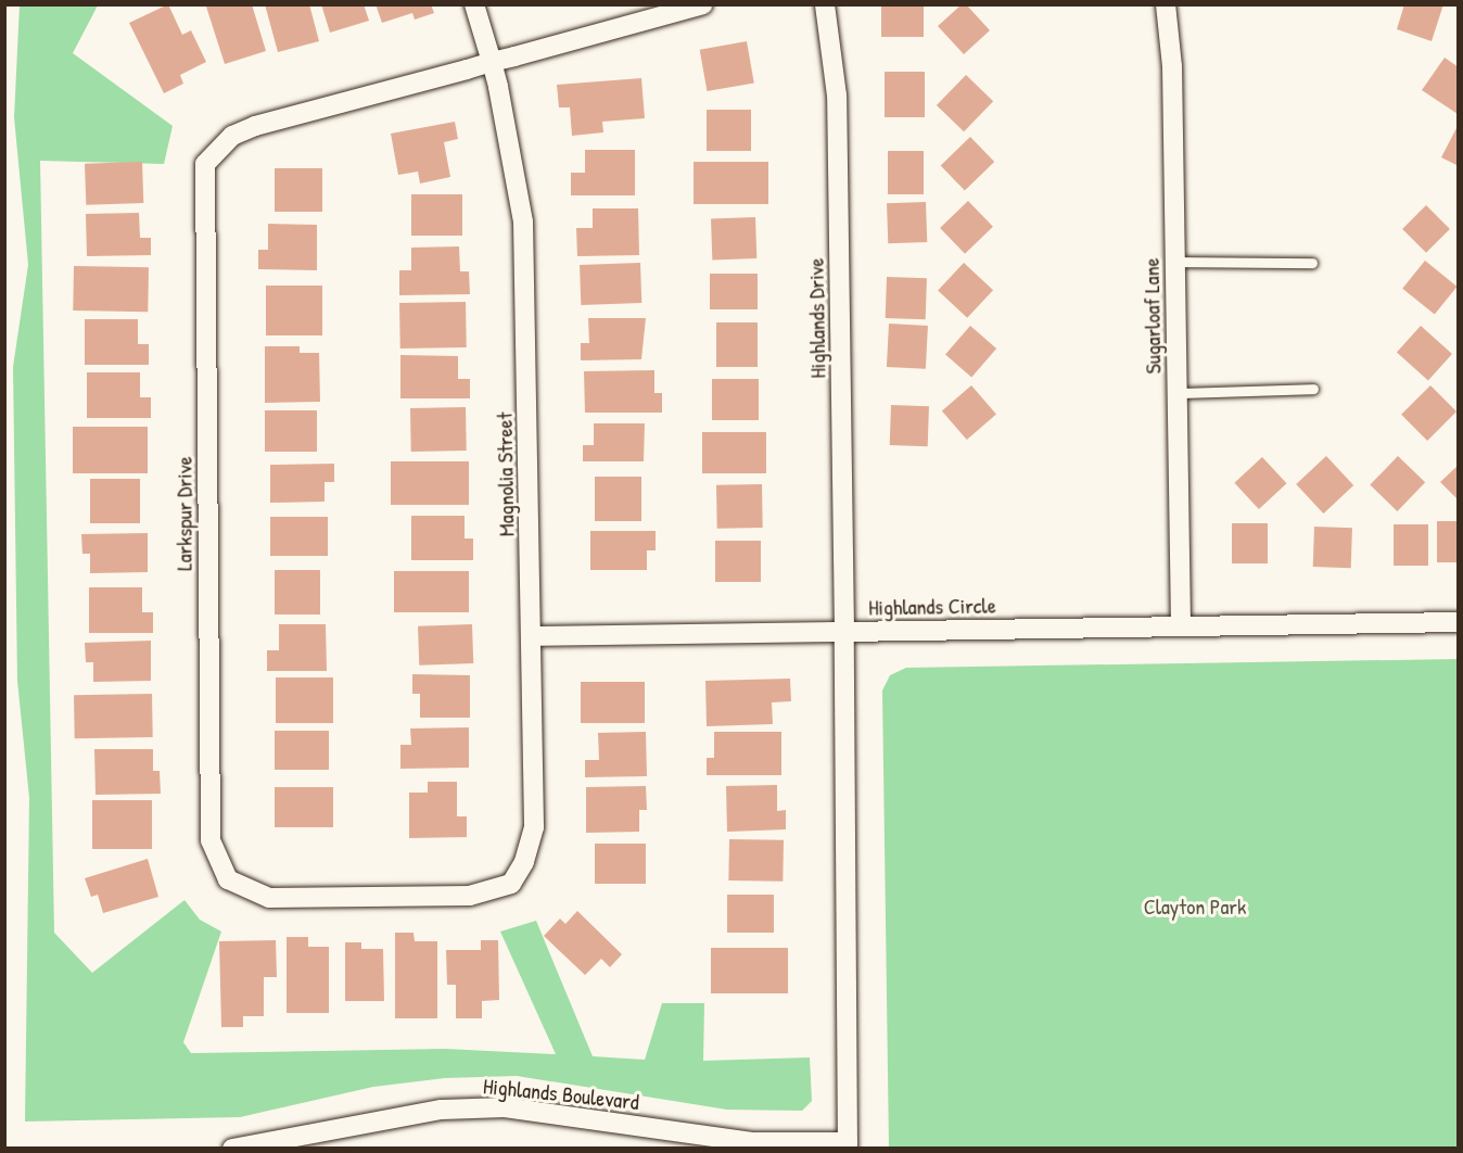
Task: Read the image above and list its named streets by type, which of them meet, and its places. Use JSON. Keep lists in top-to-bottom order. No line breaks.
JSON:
{"streets":{"street":["Sugarloaf Lane","Highlands Drive","Magnolia Street","Larkspur Drive","Highlands Circle","Highlands Boulevard"]},"crossings":[["Sugarloaf Lane","Highlands Circle"],["Highlands Drive","Highlands Circle"],["Magnolia Street","Larkspur Drive"],["Highlands Circle","Highlands Boulevard"]],"parks":["Clayton Park"]}
